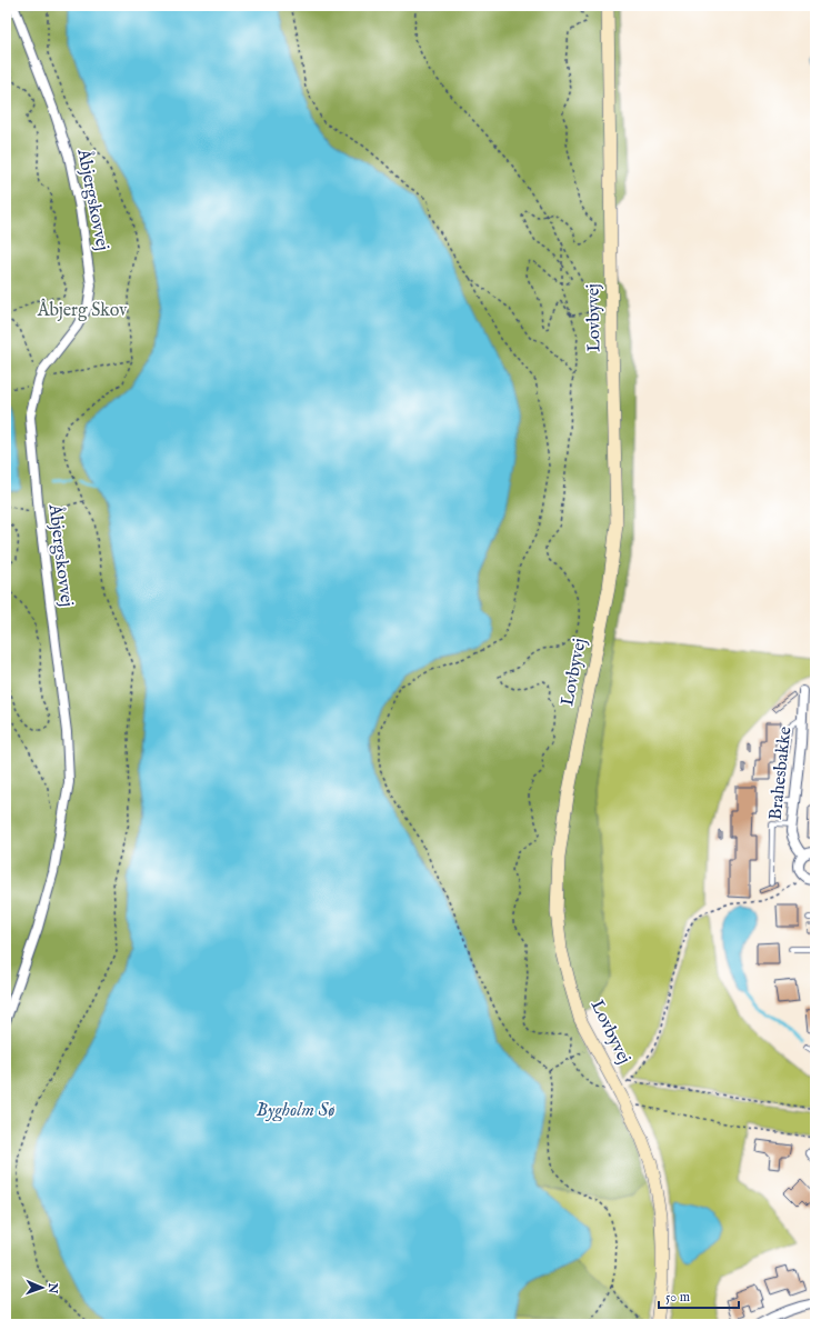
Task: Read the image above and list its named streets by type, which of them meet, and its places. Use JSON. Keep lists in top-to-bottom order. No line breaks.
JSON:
{"streets":{"street":["Åbjergskovvej","Lovbyvej","Brahesbakke"]},"water":["Bygholm Sø"],"parks":["Åbjerg Skov"],"scale_bar":"50 m","north":"right"}
